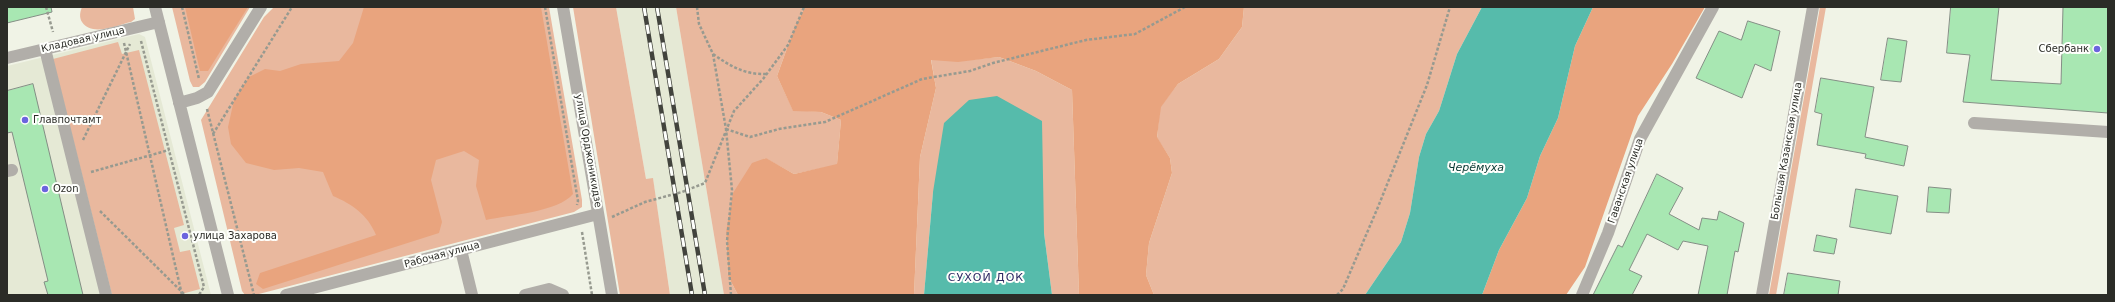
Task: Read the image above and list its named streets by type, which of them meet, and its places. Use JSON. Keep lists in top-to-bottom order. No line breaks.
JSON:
{"streets":{"street":["Кладовая улица","улица Орджоникидзе","Большая Казанская улица","Гаванская улица","Рабочая улица"]},"crossings":[["улица Орджоникидзе","Рабочая улица"]],"districts":["СУХОЙ ДОК"],"water":["Черёмуха"],"places":["Сбербанк","Главпочтамт","Ozon","улица Захарова"]}
